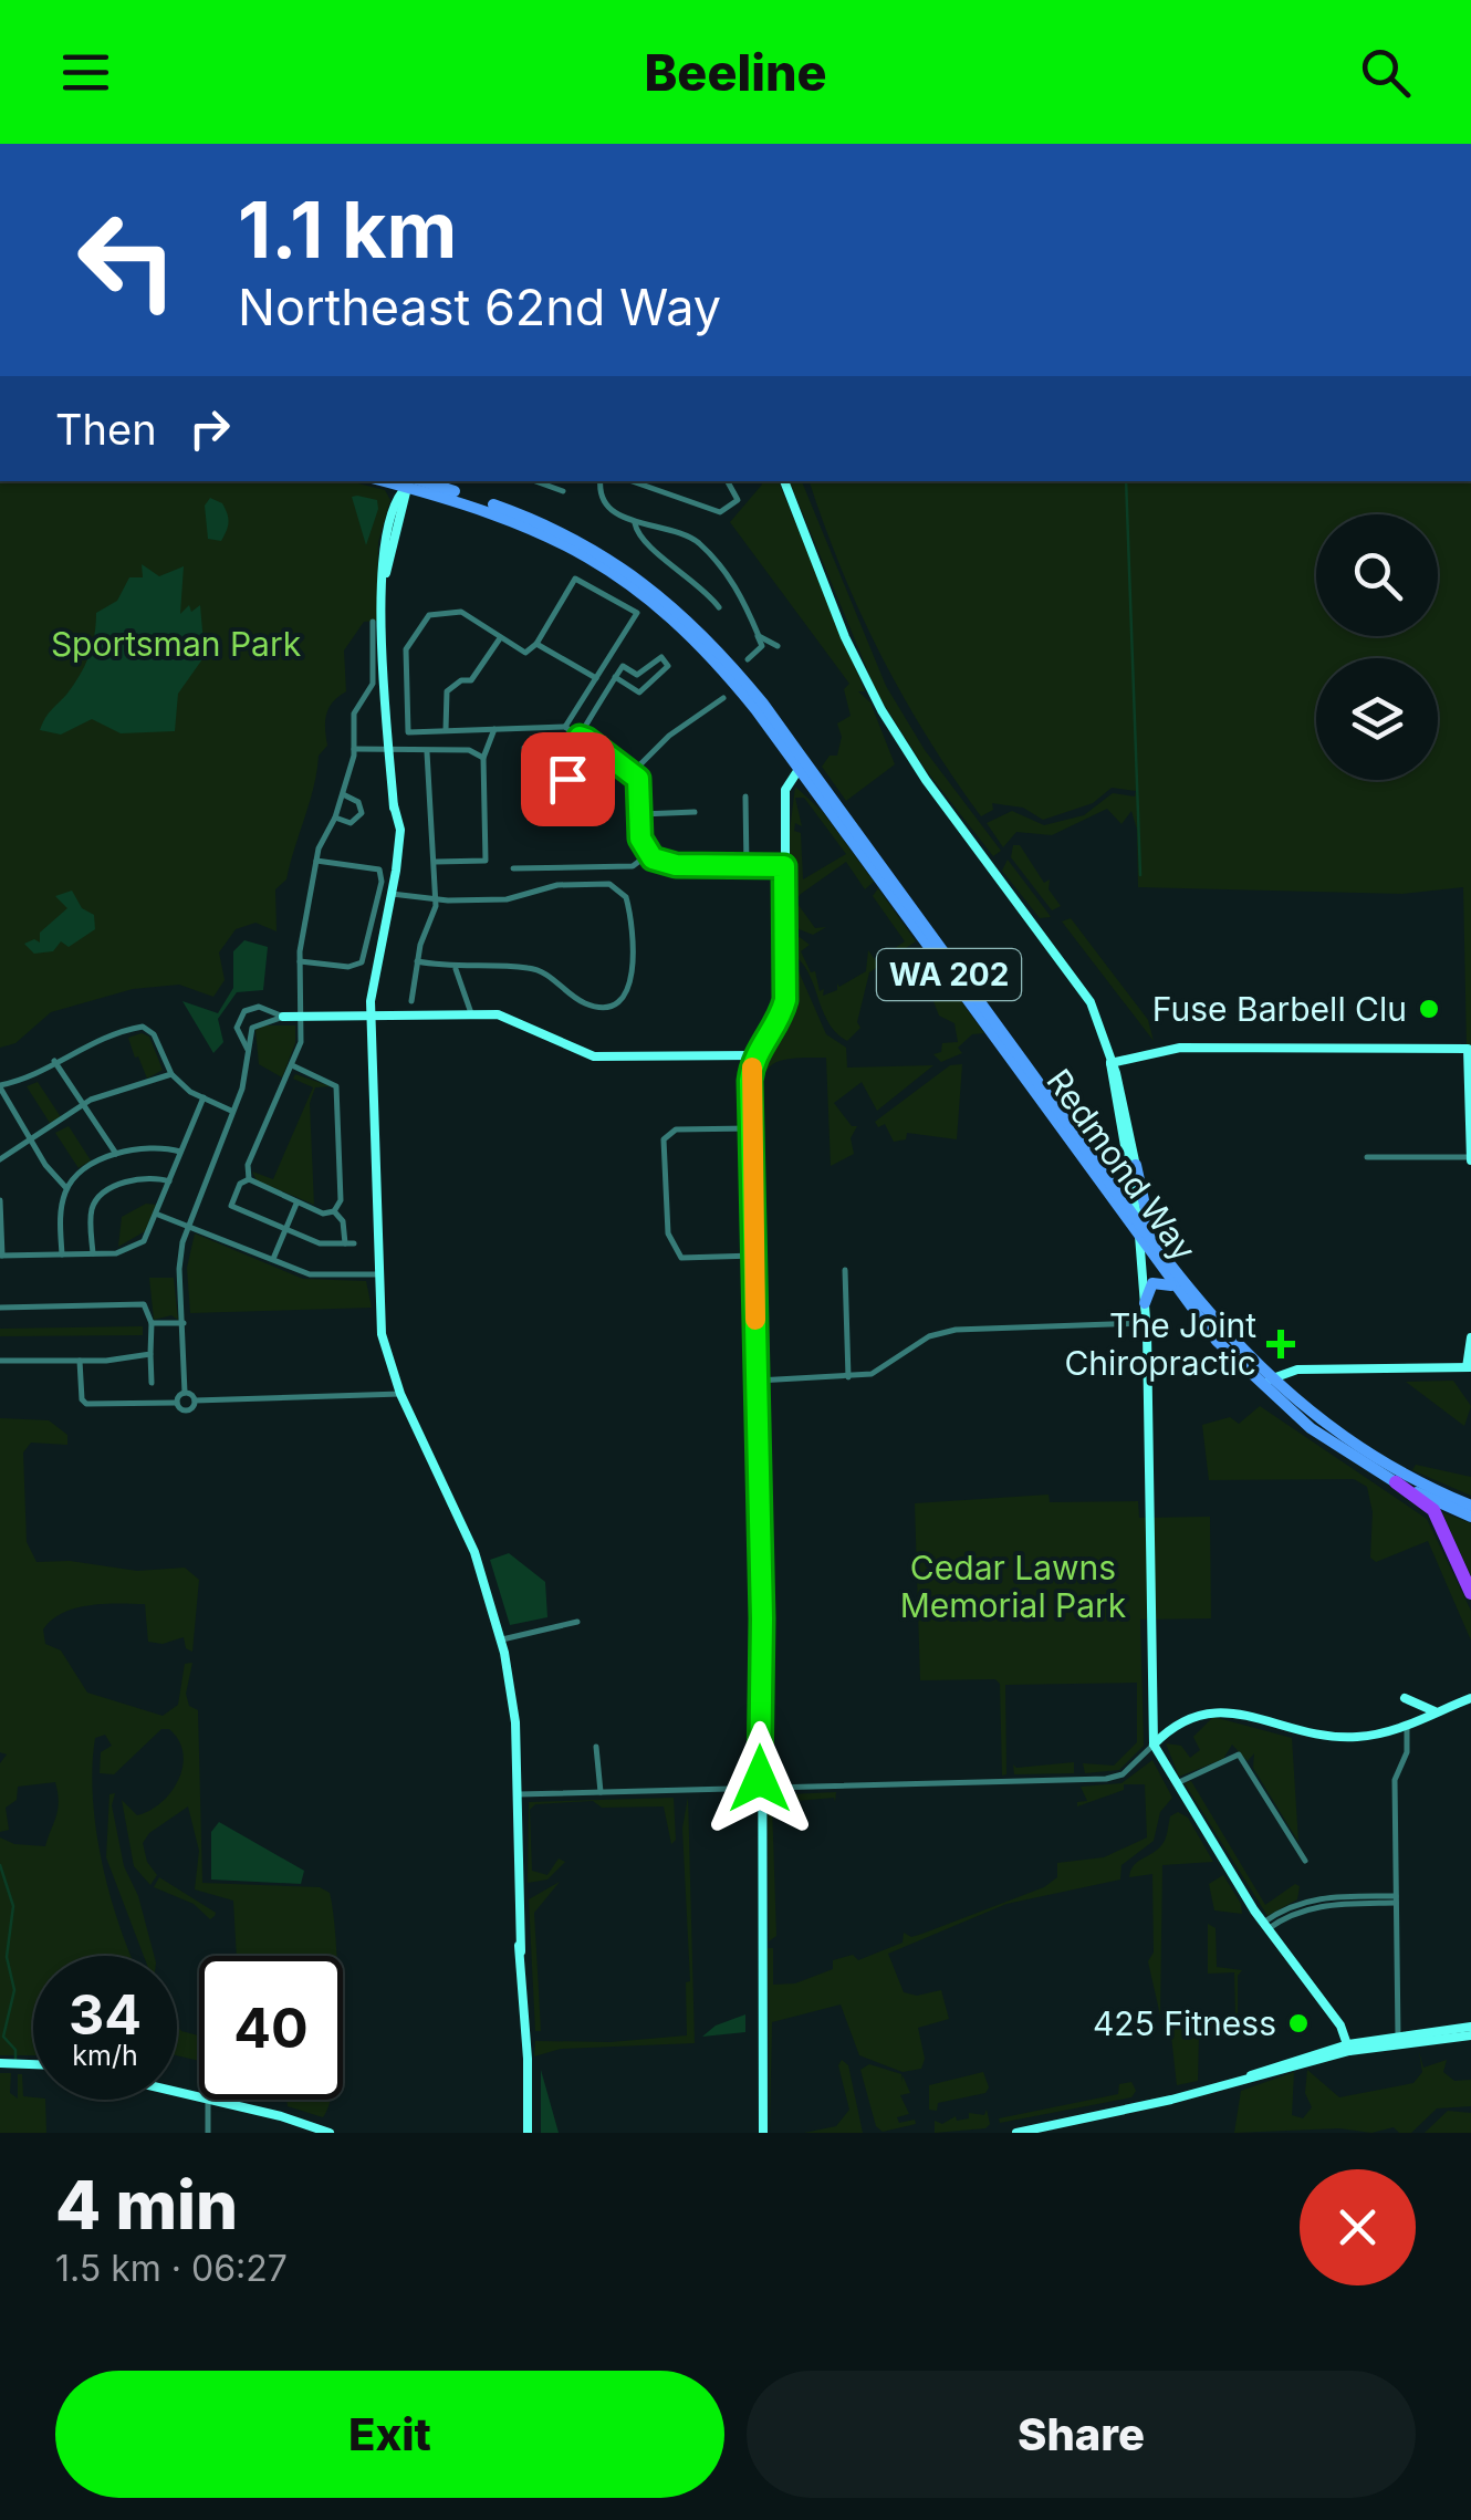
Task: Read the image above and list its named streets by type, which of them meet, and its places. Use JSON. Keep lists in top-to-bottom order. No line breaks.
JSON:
{"streets":{"main road":["WA 202","Redmond Way"]},"crossings":[["WA 202","Redmond Way"]],"parks":["Sportsman Park","Cedar Lawns Memorial Park"],"places":{"other":["Fuse Barbell Clu","425 Fitness"],"health":["The Joint Chiropractic"]},"page":{"header":"Beeline","turn":["1.1 km","Northeast 62nd Way"],"then":"Then","speed":"34 km/h","limit":"40","heading":["4 min","1.5 km · 06:27"],"buttons":["Exit","Share"]}}
